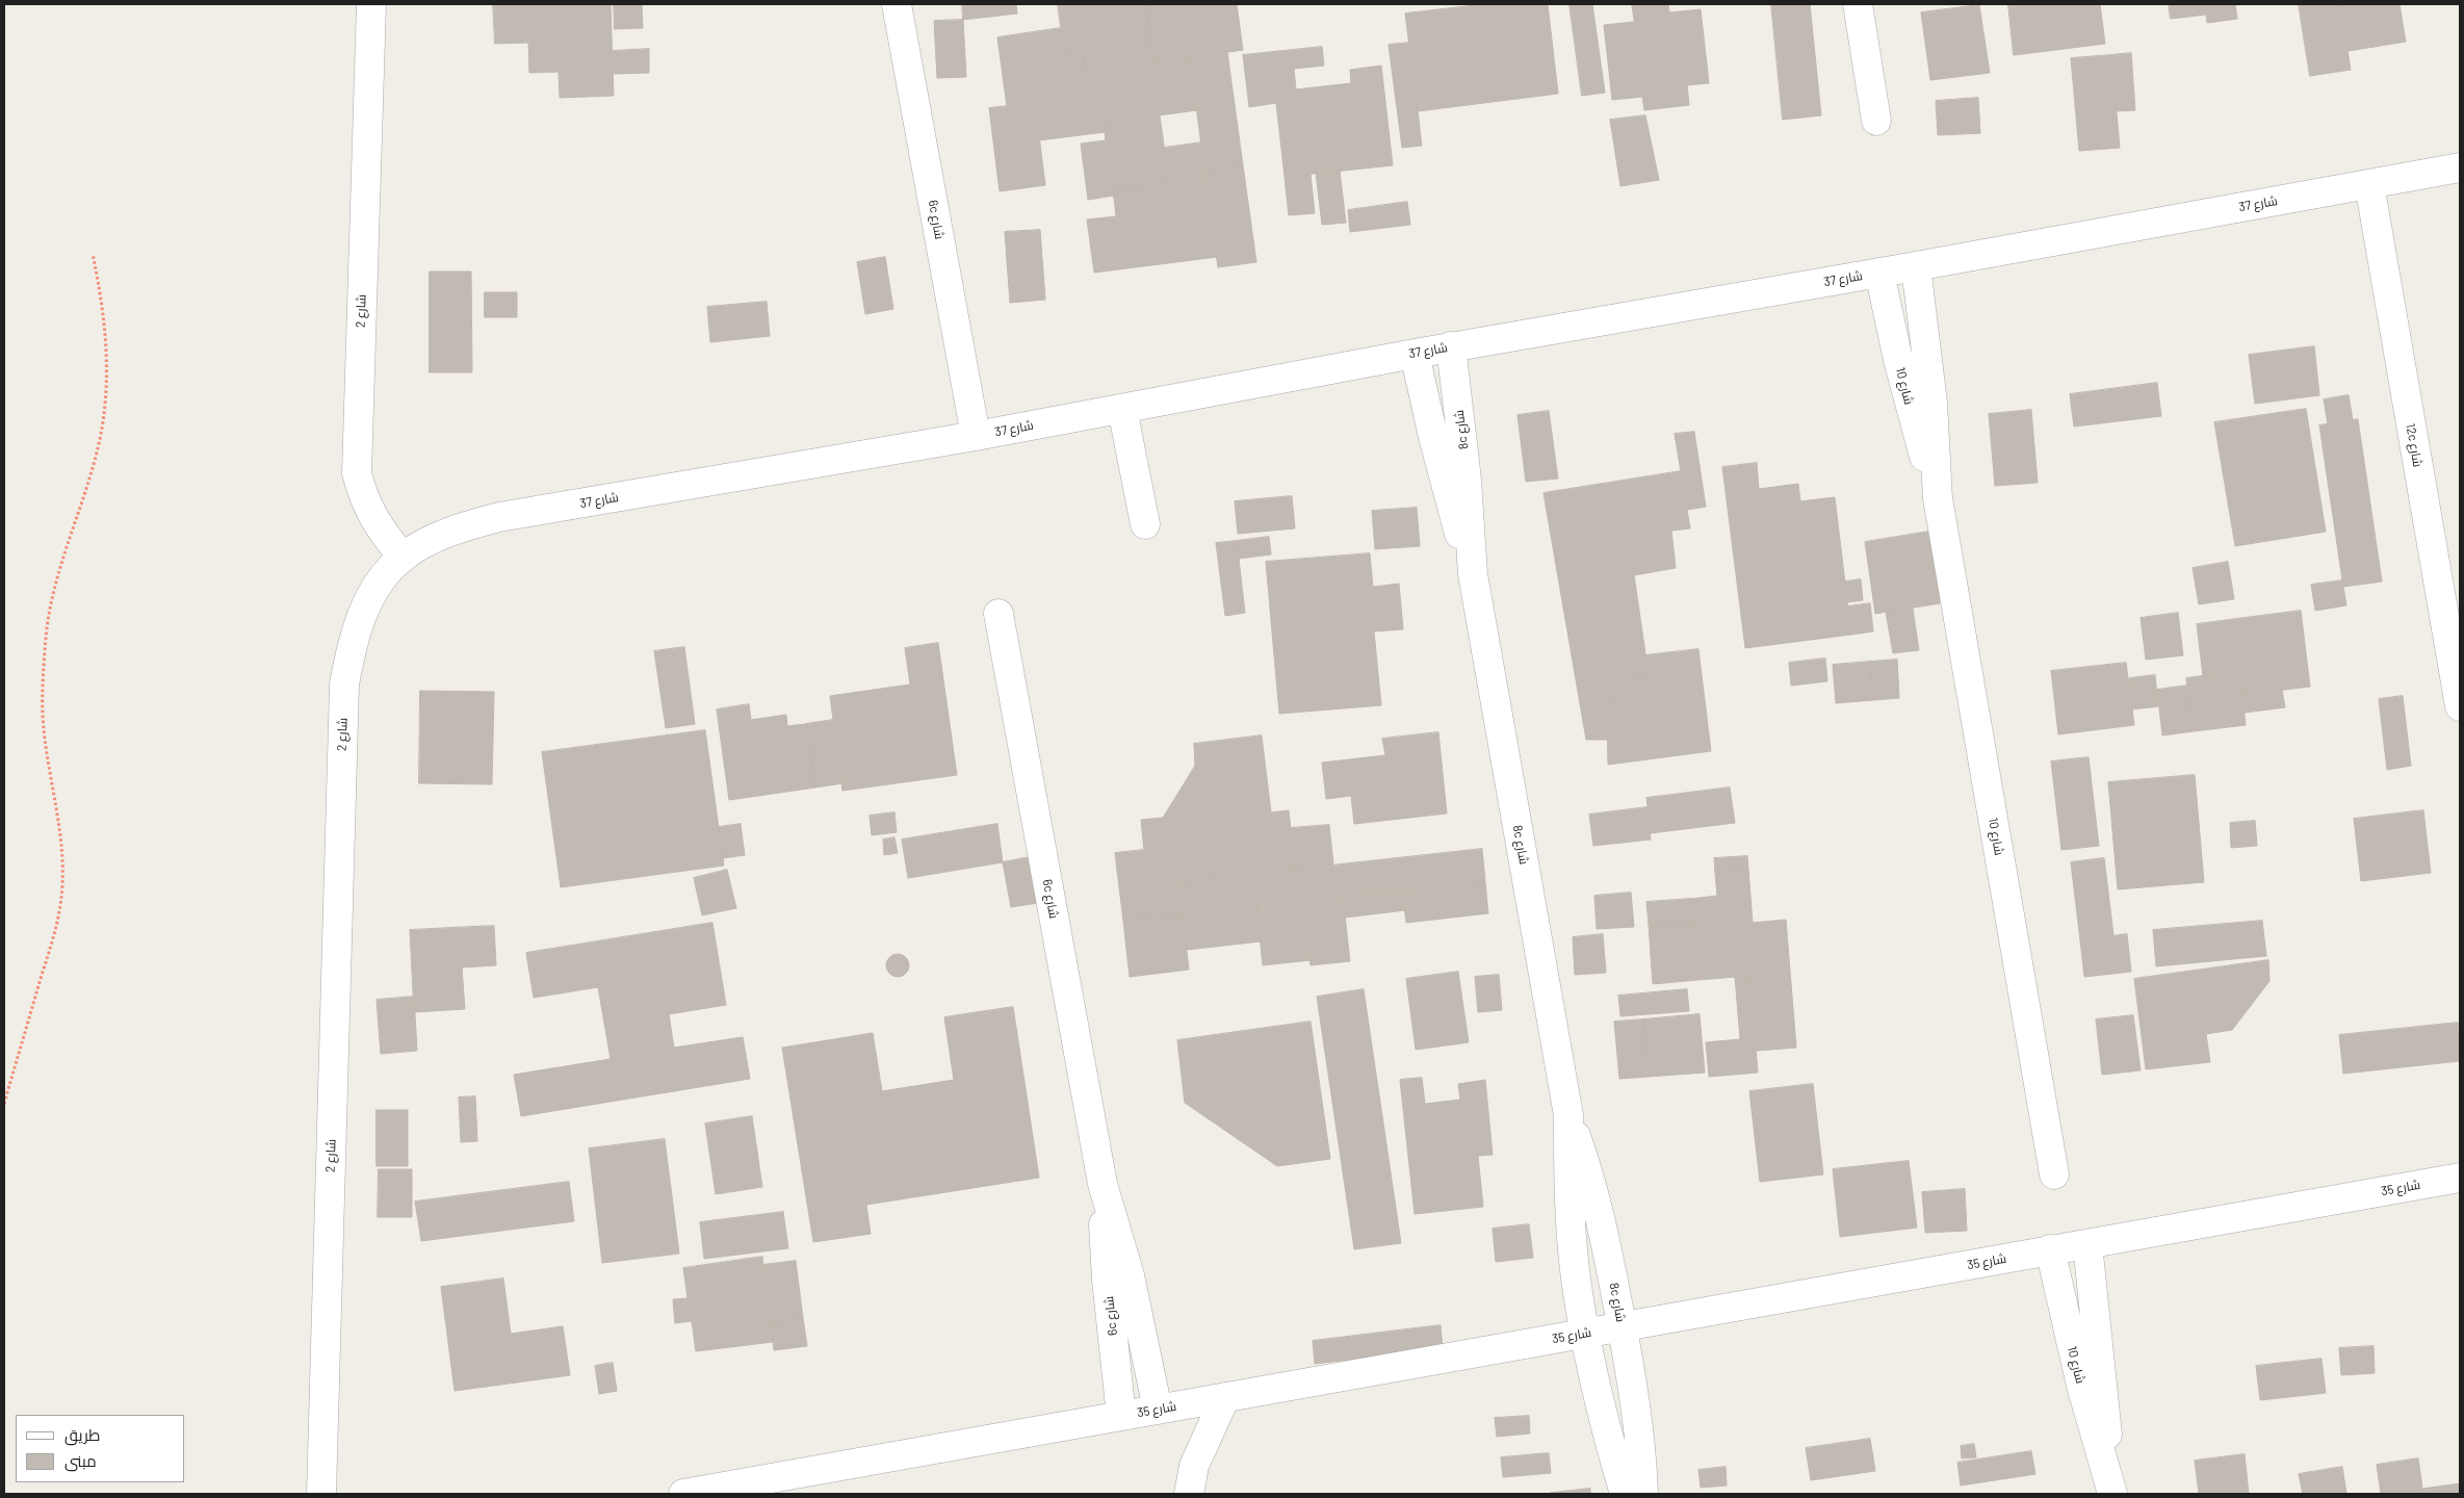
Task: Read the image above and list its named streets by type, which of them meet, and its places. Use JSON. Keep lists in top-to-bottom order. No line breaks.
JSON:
{"streets":{"street":["شارع 37","6c شارع","شارع 2","شارع 10","8c شارع","12c شارع","شارع 35"]},"crossings":[["شارع 37","6c شارع"],["شارع 37","شارع 2"],["شارع 37","شارع 10"],["شارع 37","8c شارع"],["شارع 37","12c شارع"],["6c شارع","شارع 35"],["شارع 10","شارع 35"],["8c شارع","شارع 35"]],"legend":["طريق","مبنى"]}
